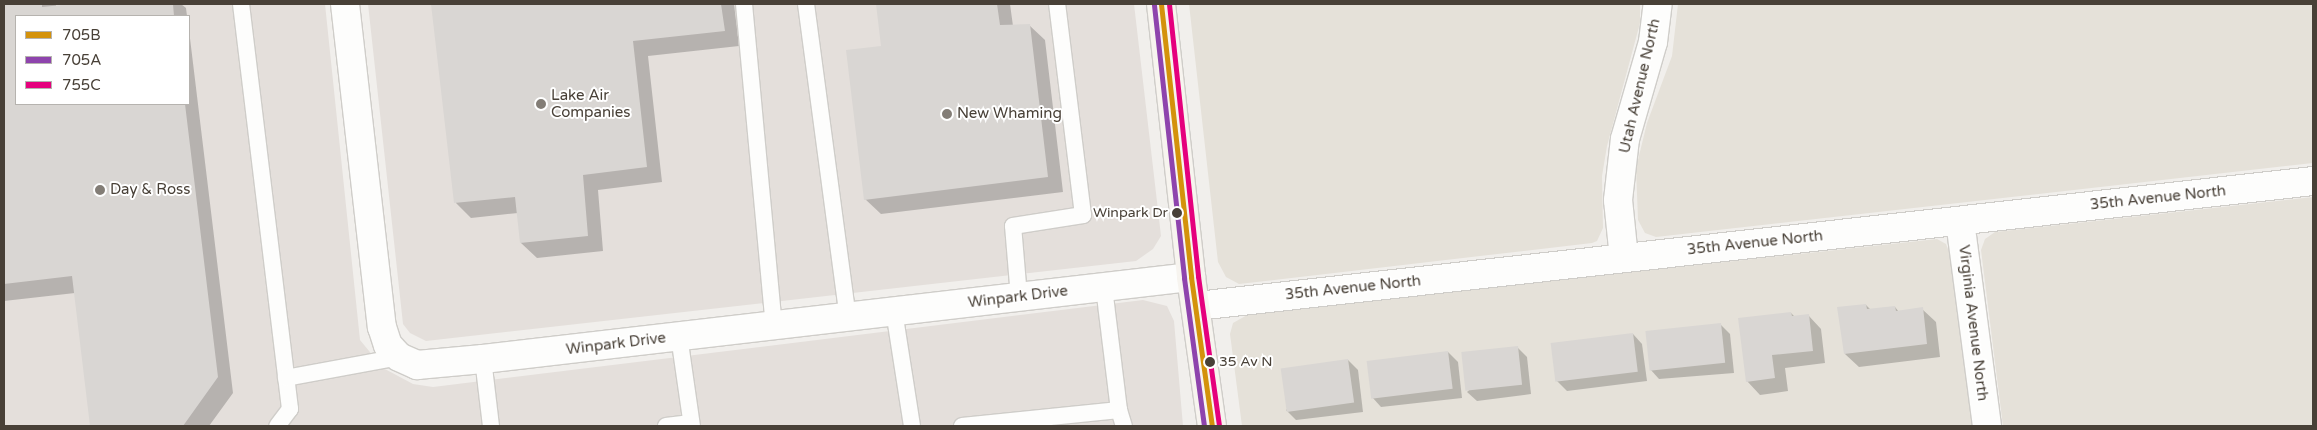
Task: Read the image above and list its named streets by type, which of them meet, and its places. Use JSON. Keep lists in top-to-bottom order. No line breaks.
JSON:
{"streets":{"street":["Utah Avenue North","35th Avenue North","Winpark Drive","Virginia Avenue North"]},"crossings":[["Utah Avenue North","35th Avenue North"],["35th Avenue North","Virginia Avenue North"]],"places":["Lake Air Companies","New Whaming","Day & Ross","Winpark Dr","35 Av N"],"lines":["transit line 705B","transit line 755C","transit line 705A"],"legend":["705B","705A","755C"]}
